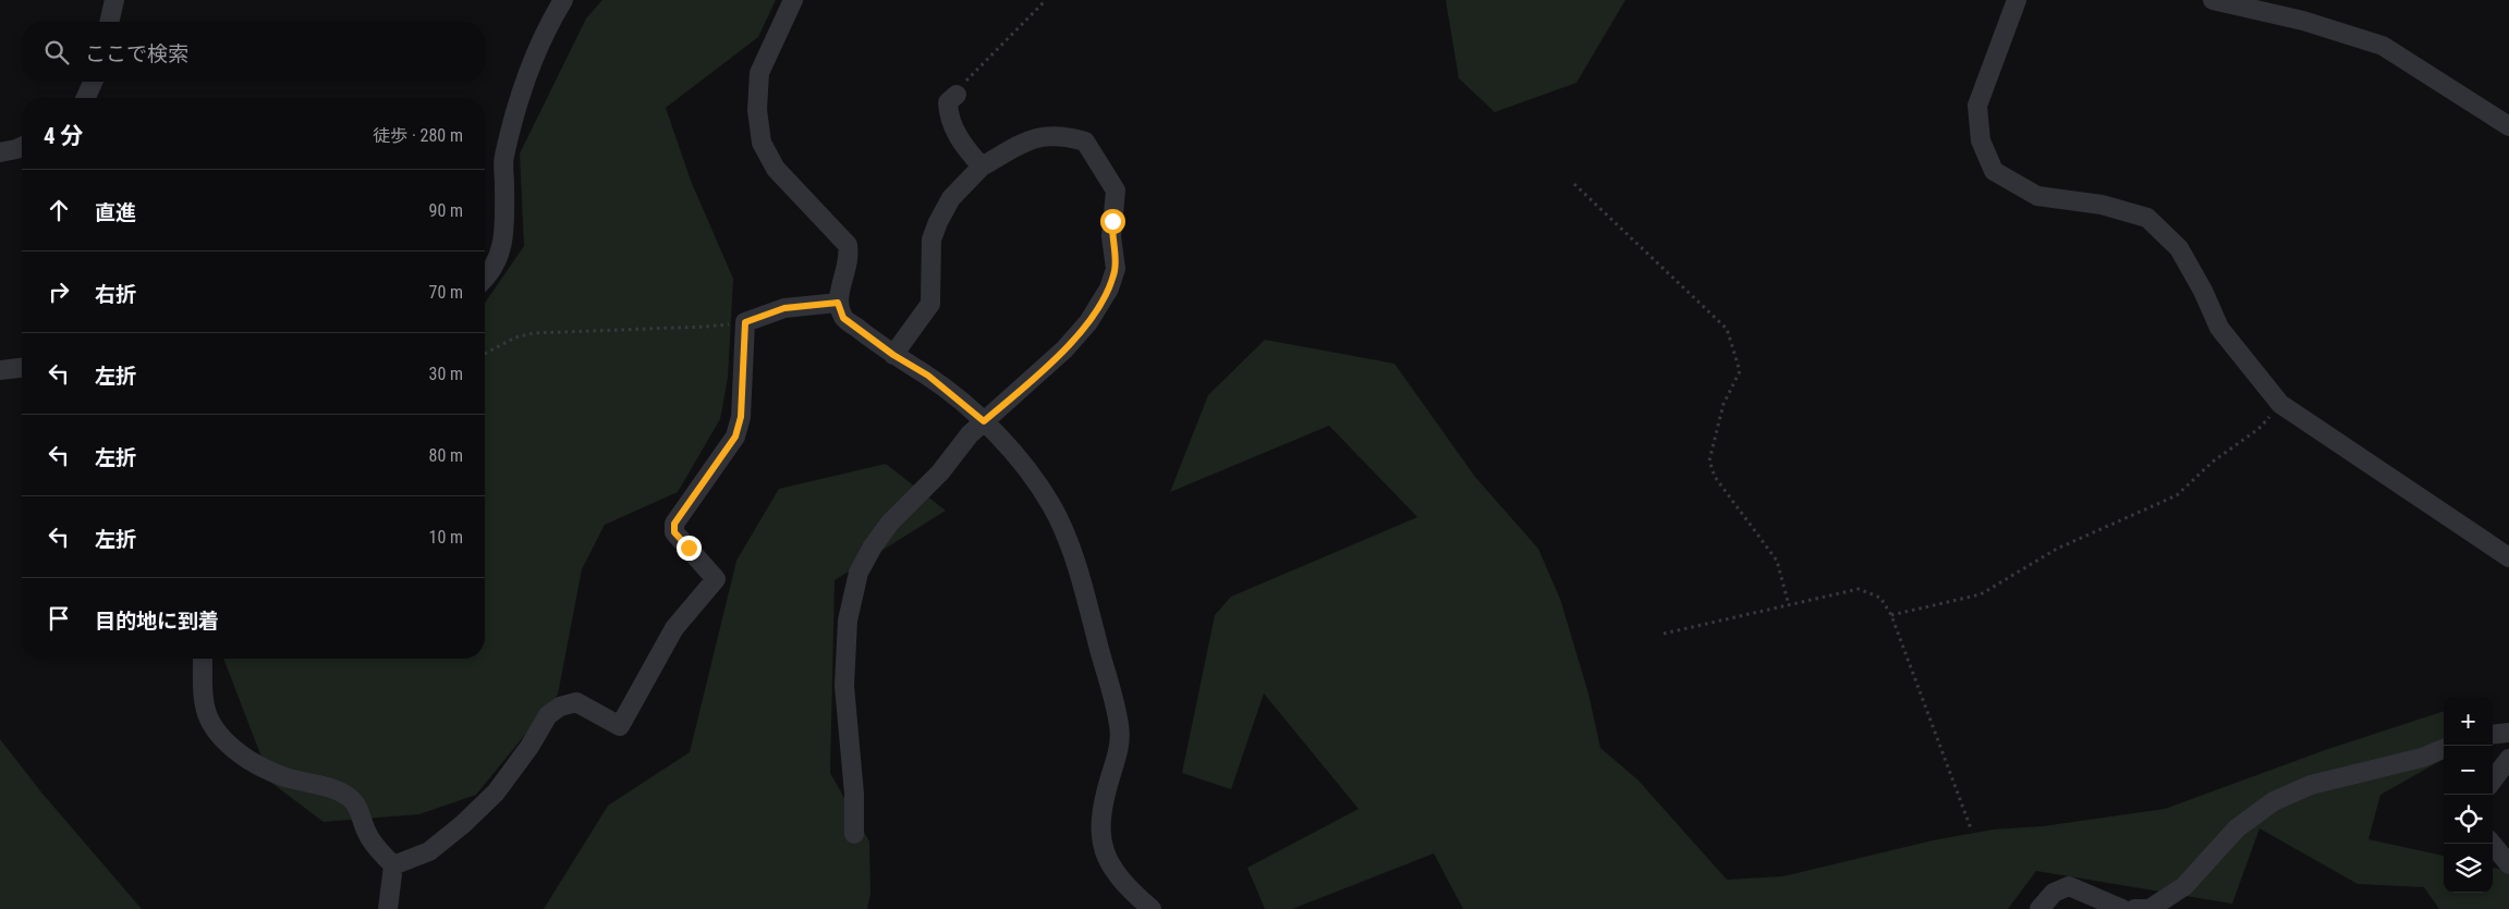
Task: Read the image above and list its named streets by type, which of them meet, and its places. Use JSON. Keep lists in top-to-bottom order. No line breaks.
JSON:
{"page":{"search":"ここで検索","heading":["4 分","徒歩 · 280 m"],"list":[["直進","90 m"],["右折","70 m"],["左折","30 m"],["左折","80 m"],["左折","10 m"],"目的地に到着"],"map_buttons":["+","−"]}}
